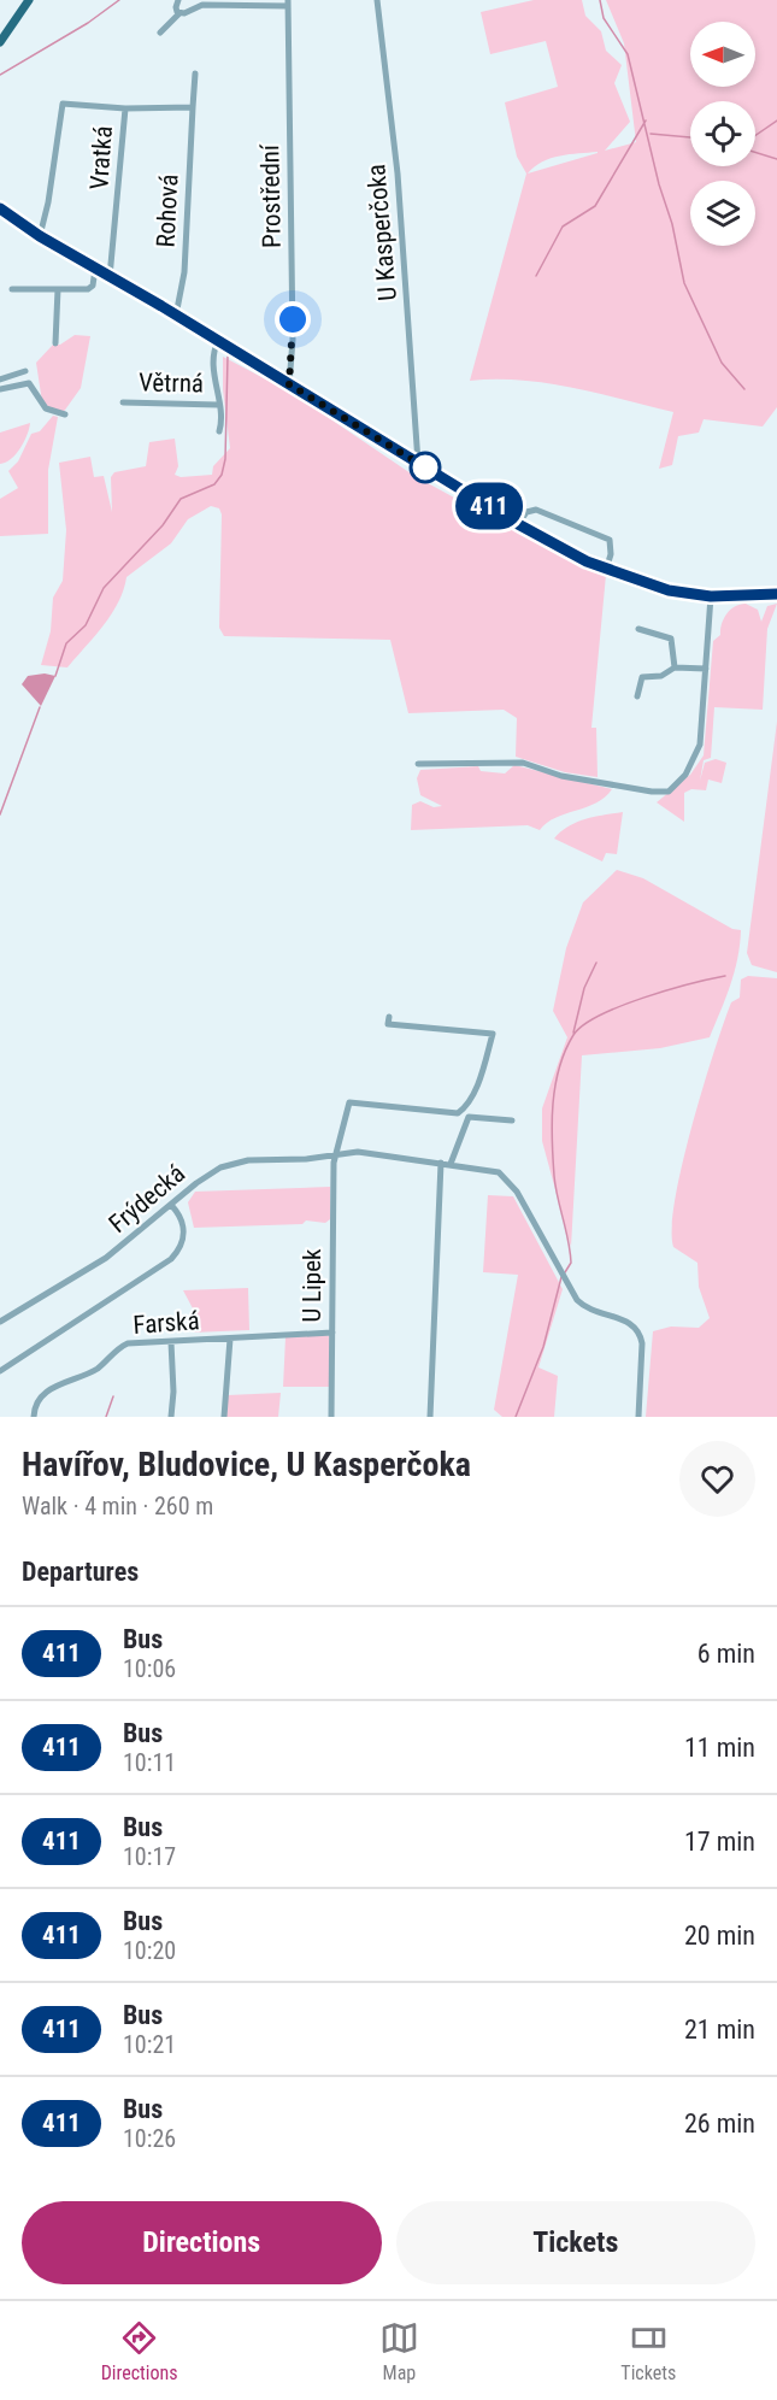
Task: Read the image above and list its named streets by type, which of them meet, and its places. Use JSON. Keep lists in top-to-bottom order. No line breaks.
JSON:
{"streets":{"street":["Vratká","Prostřední","Rohová","U Kasperčoka","Větrná","Frýdecká","U Lipek","Farská"]},"crossings":[["Frýdecká","U Lipek"],["U Lipek","Farská"]],"lines":["bus line 411"],"north":"left","page":{"on_map":"411","heading":[["Havířov, Bludovice, U Kasperčoka","Walk · 4 min · 260 m"],"Departures"],"list":[{"mark":"411","name":"Bus","note":"10:06","value":"6 min"},{"mark":"411","name":"Bus","note":"10:11","value":"11 min"},{"mark":"411","name":"Bus","note":"10:17","value":"17 min"},{"mark":"411","name":"Bus","note":"10:20","value":"20 min"},{"mark":"411","name":"Bus","note":"10:21","value":"21 min"},{"mark":"411","name":"Bus","note":"10:26","value":"26 min"}],"buttons":["Directions","Tickets"],"tabs":["Directions","Map","Tickets"]}}
